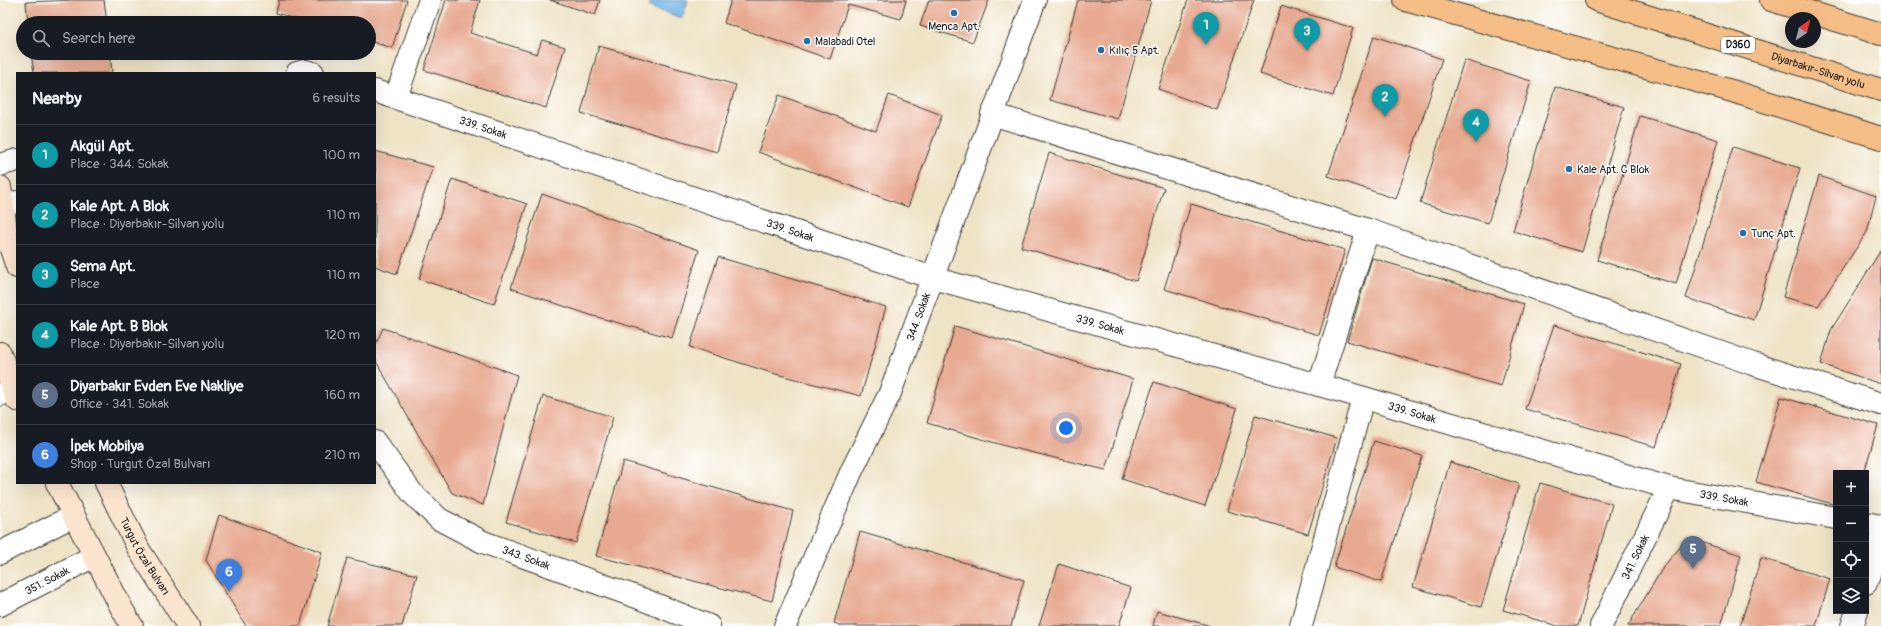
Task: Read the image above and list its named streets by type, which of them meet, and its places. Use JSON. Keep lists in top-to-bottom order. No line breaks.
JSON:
{"streets":{"highway":["D360","Diyarbakır-Silvan yolu"],"main road":["Turgut Özal Bulvarı"],"street":["339. Sokak","344. Sokak","343. Sokak","341. Sokak","351. Sokak"]},"crossings":[["339. Sokak","344. Sokak"],["339. Sokak","341. Sokak"]],"places":["Menca Apt.","Malabadi Otel","Kılıç 5 Apt.","Kale Apt. C Blok","Tunç Apt."],"north":"top right","page":{"pins":["1","3","2","4","5","6"],"search":"Search here","heading":["Nearby","6 results"],"list":[{"mark":"1","name":"Akgül Apt.","note":"Place · 344. Sokak","value":"100 m"},{"mark":"2","name":"Kale Apt. A Blok","note":"Place · Diyarbakır-Silvan yolu","value":"110 m"},{"mark":"3","name":"Sema Apt.","note":"Place","value":"110 m"},{"mark":"4","name":"Kale Apt. B Blok","note":"Place · Diyarbakır-Silvan yolu","value":"120 m"},{"mark":"5","name":"Diyarbakır Evden Eve Nakliye","note":"Office · 341. Sokak","value":"160 m"},{"mark":"6","name":"İpek Mobilya","note":"Shop · Turgut Özal Bulvarı","value":"210 m"}],"map_buttons":["+","−"]}}
